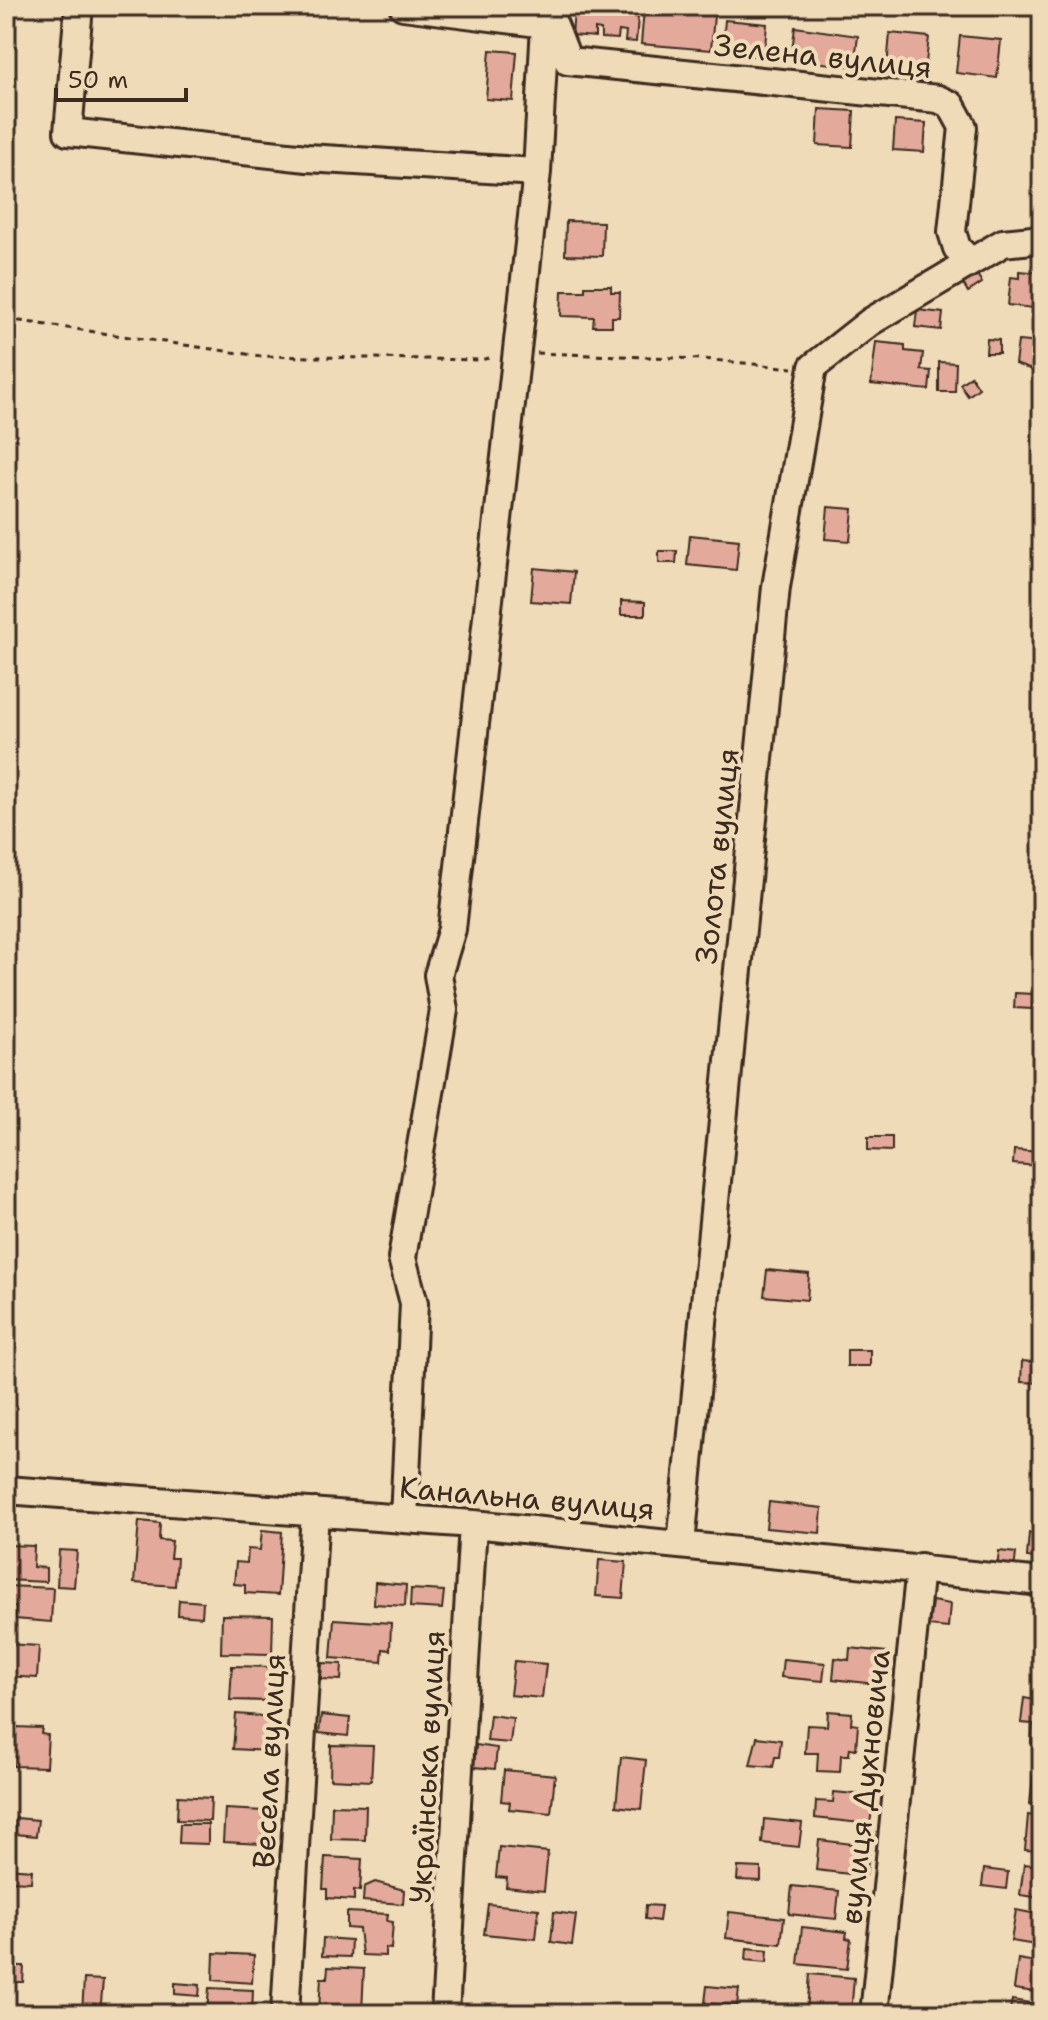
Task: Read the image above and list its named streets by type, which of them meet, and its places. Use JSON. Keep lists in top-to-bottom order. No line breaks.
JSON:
{"streets":{"street":["Зелена вулиця","Золота вулиця","Канальна вулиця","Весела вулиця","Українська вулиця","вулиця Духновича"]},"crossings":[["Золота вулиця","Канальна вулиця"],["Канальна вулиця","Весела вулиця"],["Канальна вулиця","Українська вулиця"],["Канальна вулиця","вулиця Духновича"]],"scale_bar":"50 m"}
